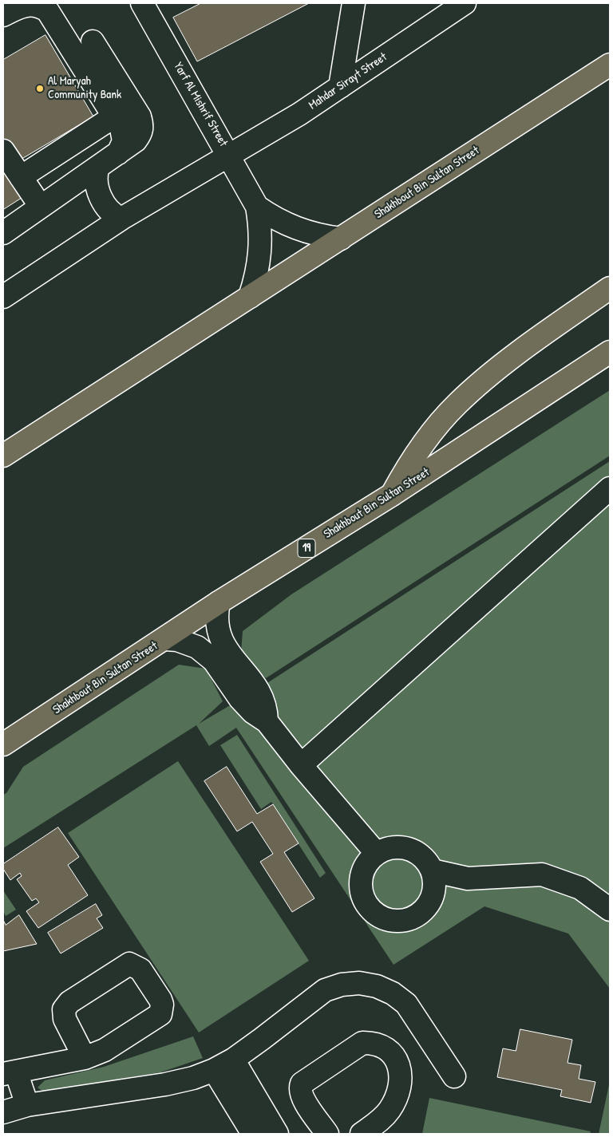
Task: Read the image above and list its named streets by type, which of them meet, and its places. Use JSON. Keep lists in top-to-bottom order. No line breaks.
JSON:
{"streets":{"main road":["Shakhbout Bin Sultan Street","19"],"street":["Mahdar Sirayt Street","Yarf Al Mishrif Street"]},"crossings":[["Mahdar Sirayt Street","Yarf Al Mishrif Street"],["Yarf Al Mishrif Street","Shakhbout Bin Sultan Street"]],"places":["Al Maryah Community Bank"]}
